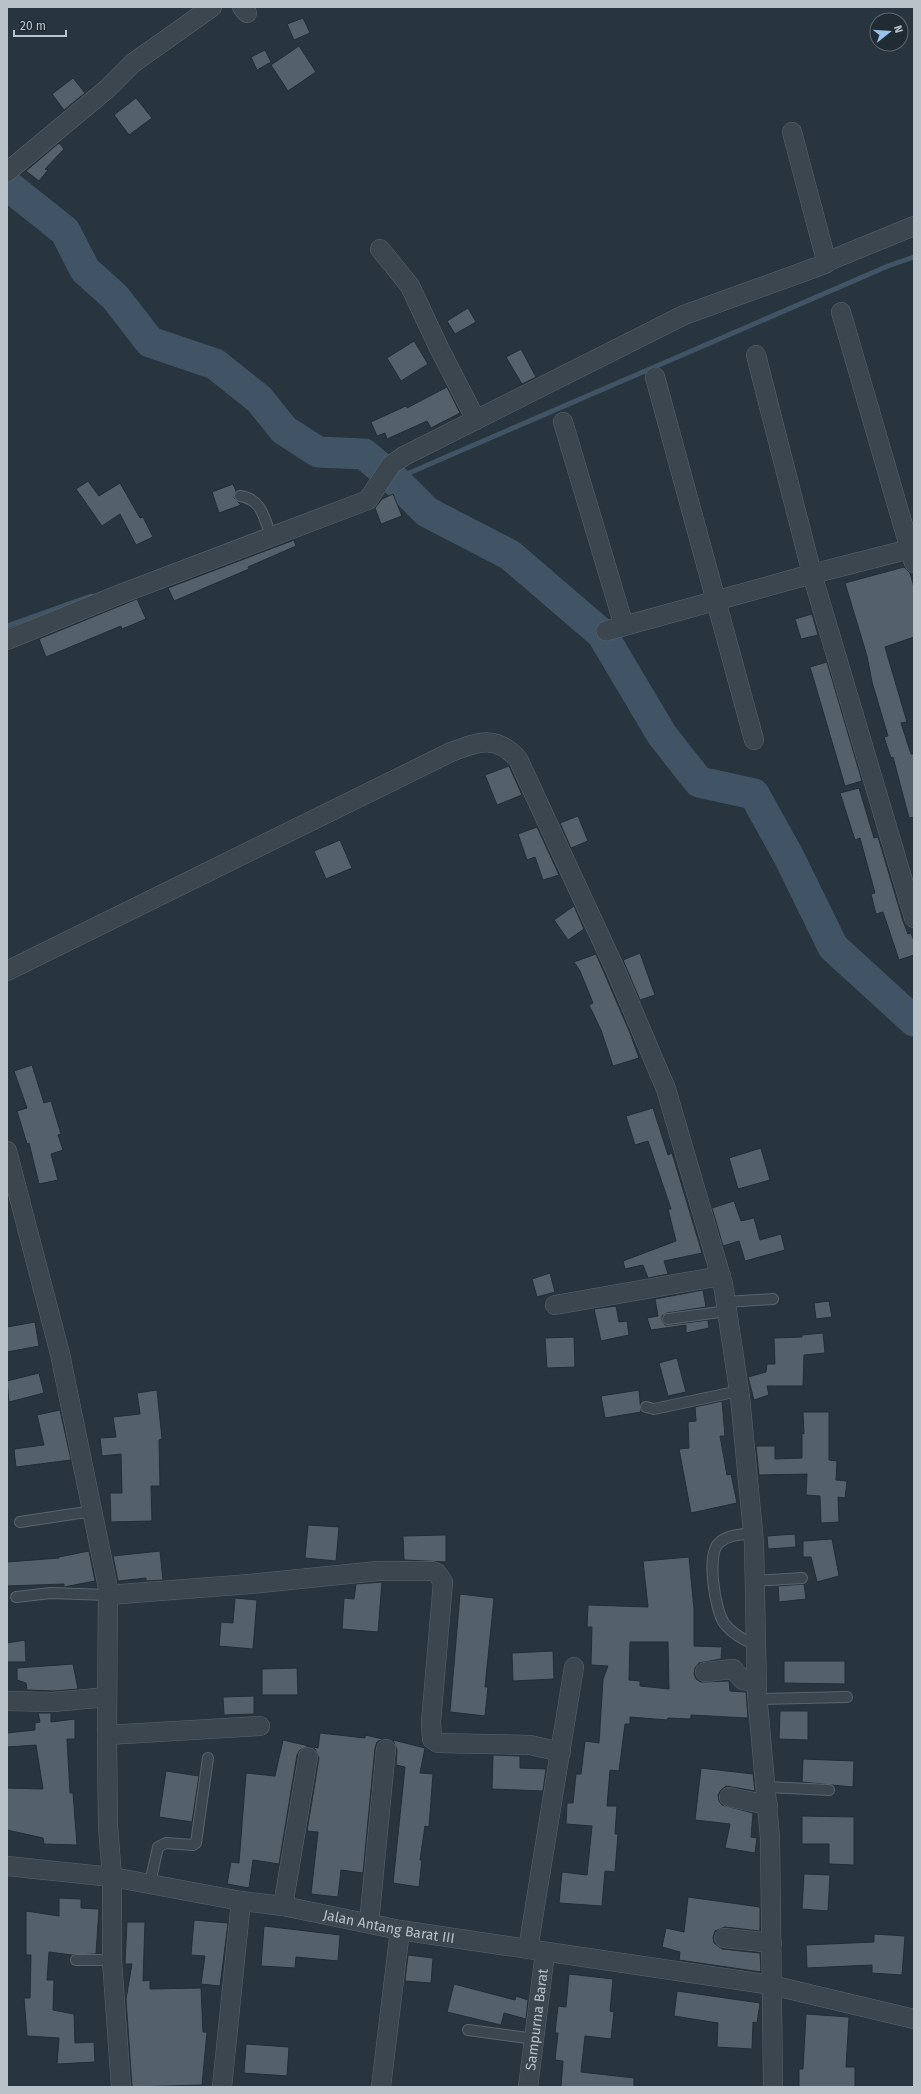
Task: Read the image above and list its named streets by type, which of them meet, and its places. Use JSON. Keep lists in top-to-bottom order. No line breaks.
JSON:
{"streets":{"street":["Jalan Antang Barat III","Sampurna Barat"]},"crossings":[["Jalan Antang Barat III","Sampurna Barat"]],"scale_bar":"20 m","north":"right"}
